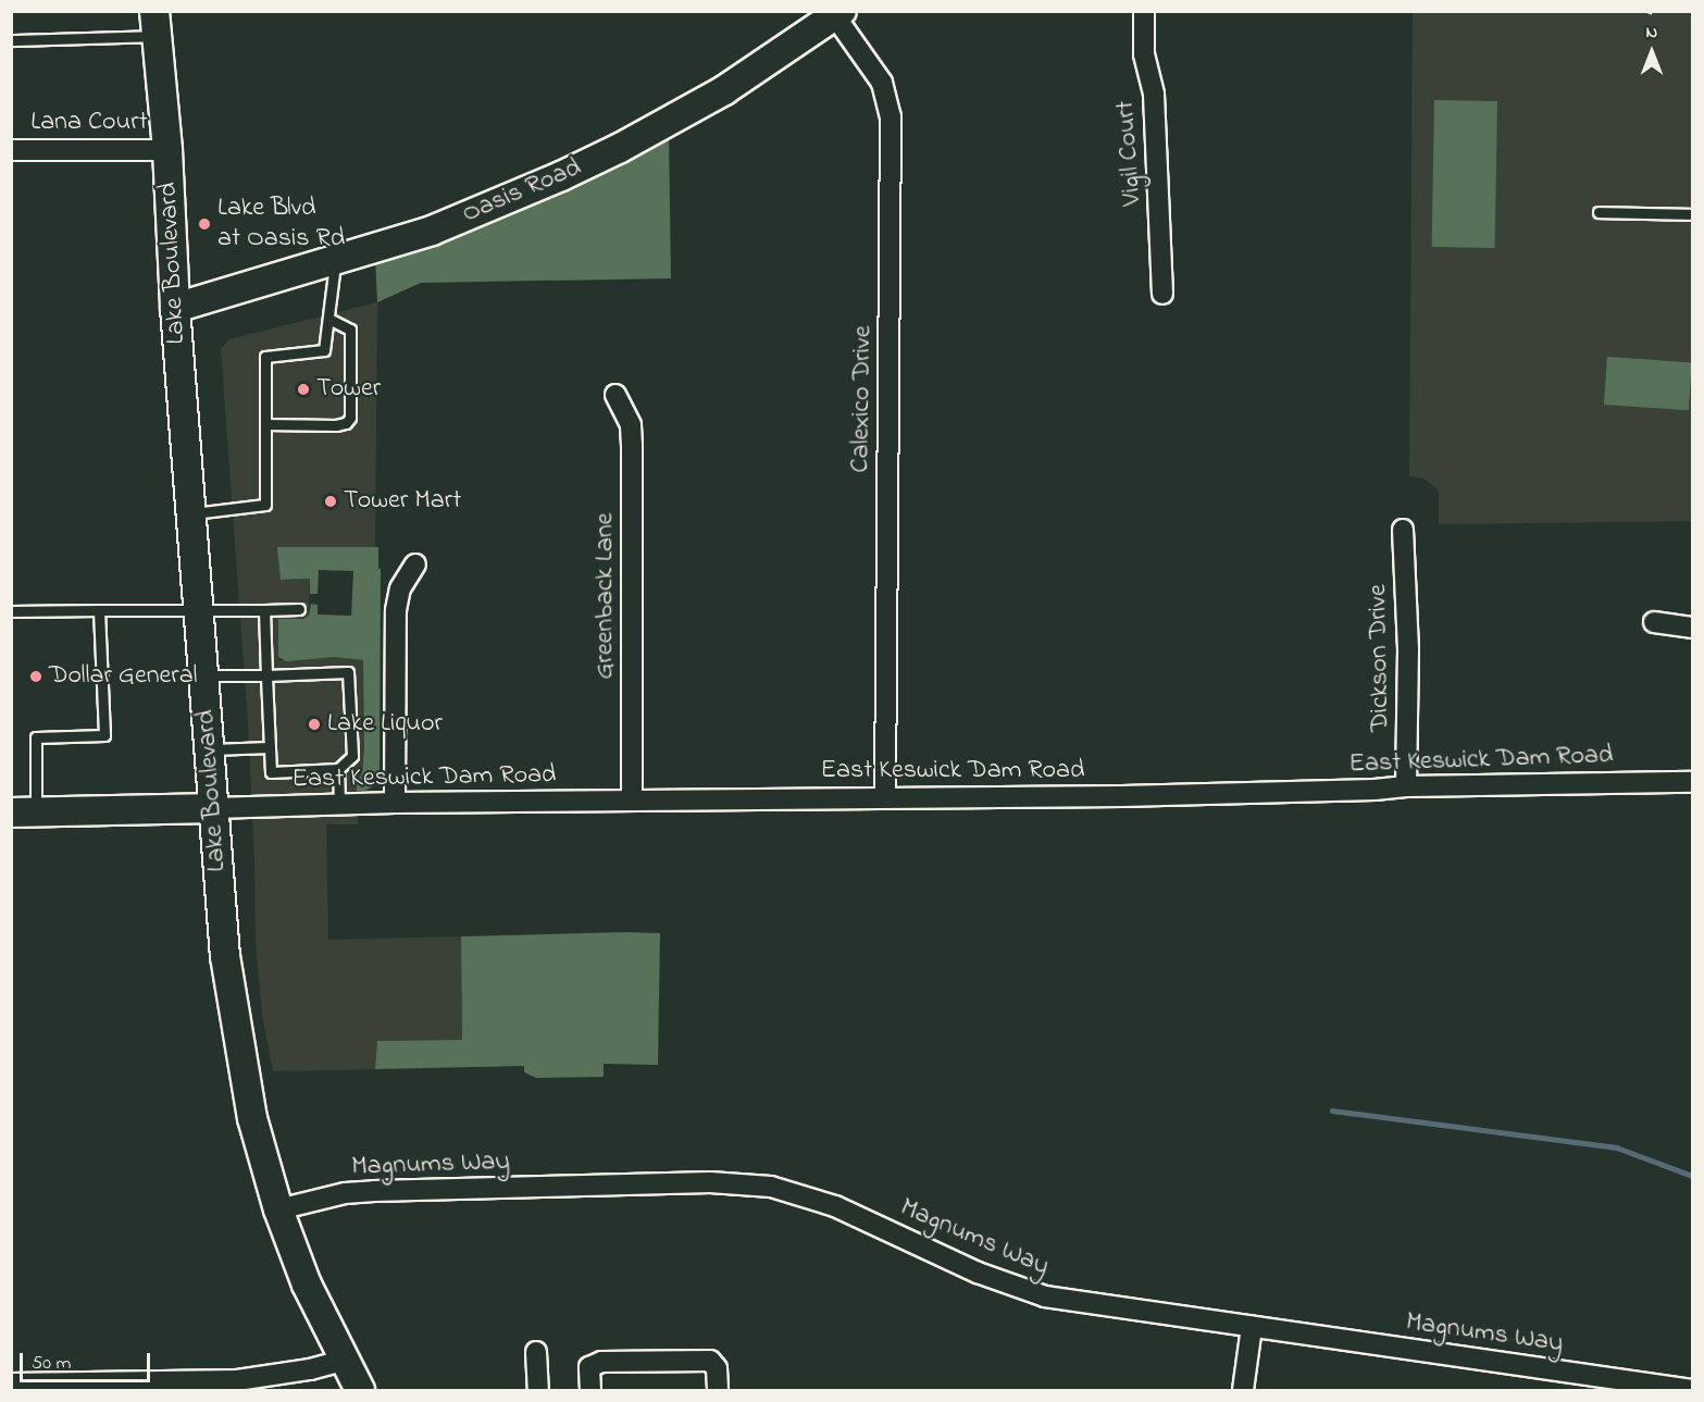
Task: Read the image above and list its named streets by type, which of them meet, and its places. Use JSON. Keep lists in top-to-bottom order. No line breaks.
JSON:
{"streets":{"main road":["Oasis Road","Lake Boulevard"],"street":["Lana Court","Vigil Court","Calexico Drive","Greenback Lane","Dickson Drive","East Keswick Dam Road","Magnums Way"]},"crossings":[["Lana Court","Lake Boulevard"],["Oasis Road","Lake Boulevard"],["Oasis Road","Calexico Drive"],["Lake Boulevard","East Keswick Dam Road"],["Lake Boulevard","Magnums Way"],["Calexico Drive","East Keswick Dam Road"],["Greenback Lane","East Keswick Dam Road"],["Dickson Drive","East Keswick Dam Road"]],"places":["Lake Blvd at Oasis Rd","Tower","Tower Mart","Dollar General","Lake Liquor"],"scale_bar":"50 m","north":"top"}
